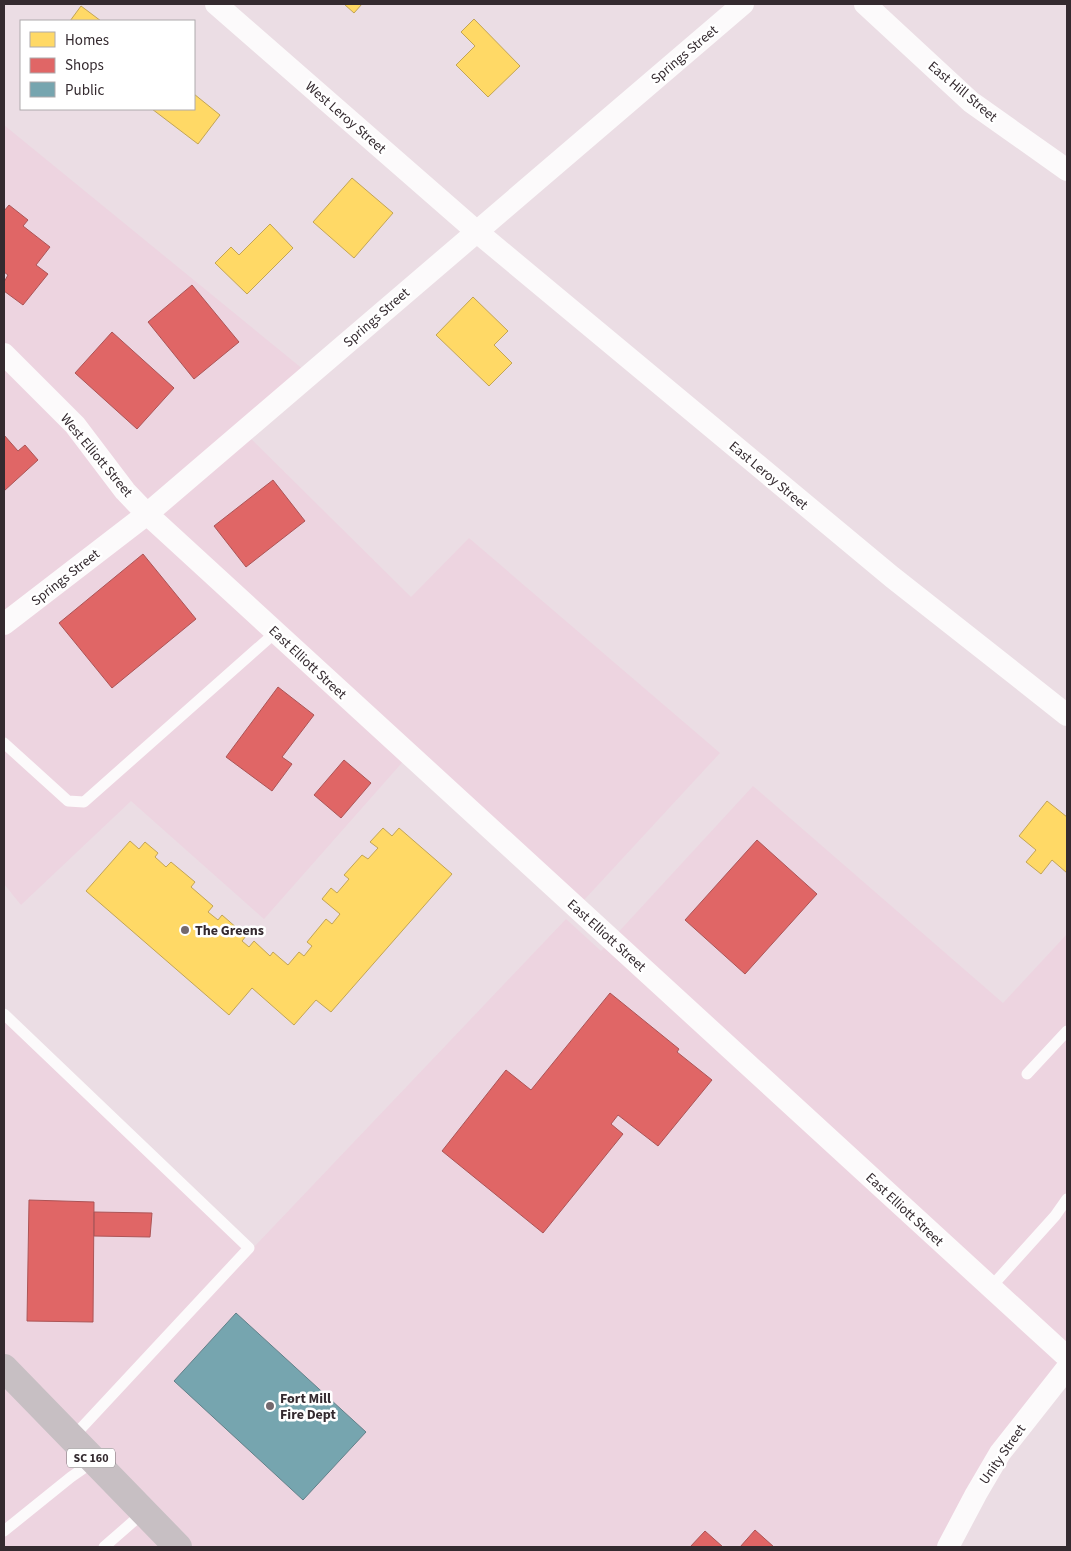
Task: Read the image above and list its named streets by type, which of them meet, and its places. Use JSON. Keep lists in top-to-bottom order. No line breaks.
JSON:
{"streets":{"main road":["SC 160"],"street":["Springs Street","East Hill Street","West Leroy Street","West Elliott Street","East Leroy Street","East Elliott Street","Unity Street"]},"crossings":[["Springs Street","West Leroy Street"],["Springs Street","West Elliott Street"],["Springs Street","East Leroy Street"],["Springs Street","East Elliott Street"],["West Leroy Street","East Leroy Street"],["West Elliott Street","East Elliott Street"]],"places":["The Greens","Fort Mill Fire Dept"],"legend":["Homes","Shops","Public"]}
